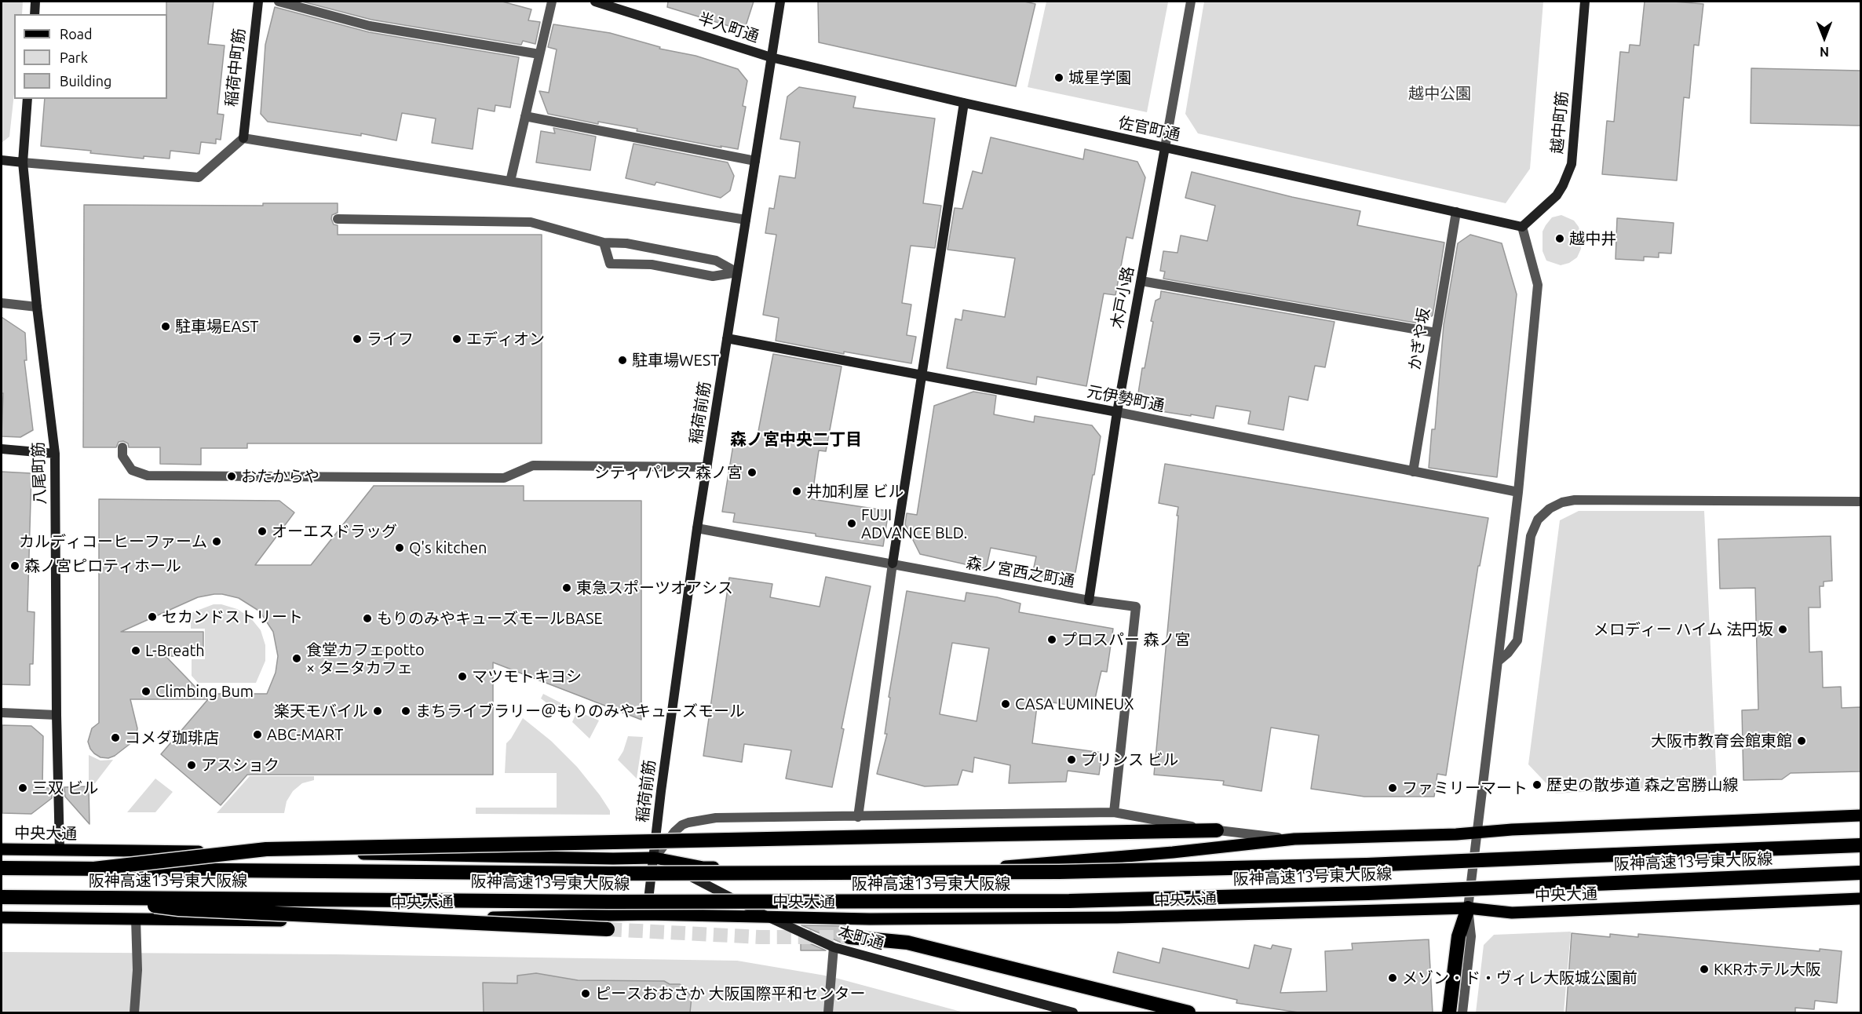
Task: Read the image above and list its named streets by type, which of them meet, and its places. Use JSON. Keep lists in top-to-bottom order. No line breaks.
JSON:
{"streets":{"highway":["阪神高速13号東大阪線"],"main road":["中央大通"],"street":["半入町通","稲荷中町筋","越中町筋","佐官町通","木戸小路","かぎや坂","元伊勢町通","稲荷前筋","八尾町筋","森ノ宮西之町通","本町通"]},"crossings":[["半入町通","佐官町通"],["半入町通","稲荷前筋"],["越中町筋","佐官町通"],["佐官町通","木戸小路"],["佐官町通","かぎや坂"],["佐官町通","稲荷前筋"],["木戸小路","元伊勢町通"],["木戸小路","森ノ宮西之町通"],["かぎや坂","元伊勢町通"],["元伊勢町通","稲荷前筋"],["稲荷前筋","森ノ宮西之町通"],["稲荷前筋","中央大通"],["稲荷前筋","本町通"],["八尾町筋","中央大通"],["森ノ宮西之町通","中央大通"],["中央大通","本町通"]],"districts":["森ノ宮中央二丁目"],"parks":["越中公園"],"places":["城星学園","越中井","駐車場EAST","ライフ","エディオン","駐車場WEST","シティ パレス 森ノ宮","おたからや","井加利屋 ビル","FUJI ADVANCE BLD.","オーエスドラッグ","カルディコーヒーファーム","Q's kitchen","森ノ宮ピロティホール","東急スポーツオアシス","セカンドストリート","もりのみやキューズモールBASE","メロディー ハイム 法円坂","プロスパー 森ノ宮","L-Breath","食堂カフェpotto × タニタカフェ","マツモトキヨシ","Climbing Bum","CASA LUMINEUX","楽天モバイル","まちライブラリー＠もりのみやキューズモール","ABC-MART","コメダ珈琲店","大阪市教育会館東館","プリンス ビル","アスショク","歴史の散歩道 森之宮勝山線","三双 ビル","ファミリーマート","KKRホテル大阪","メゾン・ド・ヴィレ大阪城公園前","ピースおおさか 大阪国際平和センター"],"legend":["Road","Park","Building"],"north":"bottom"}
